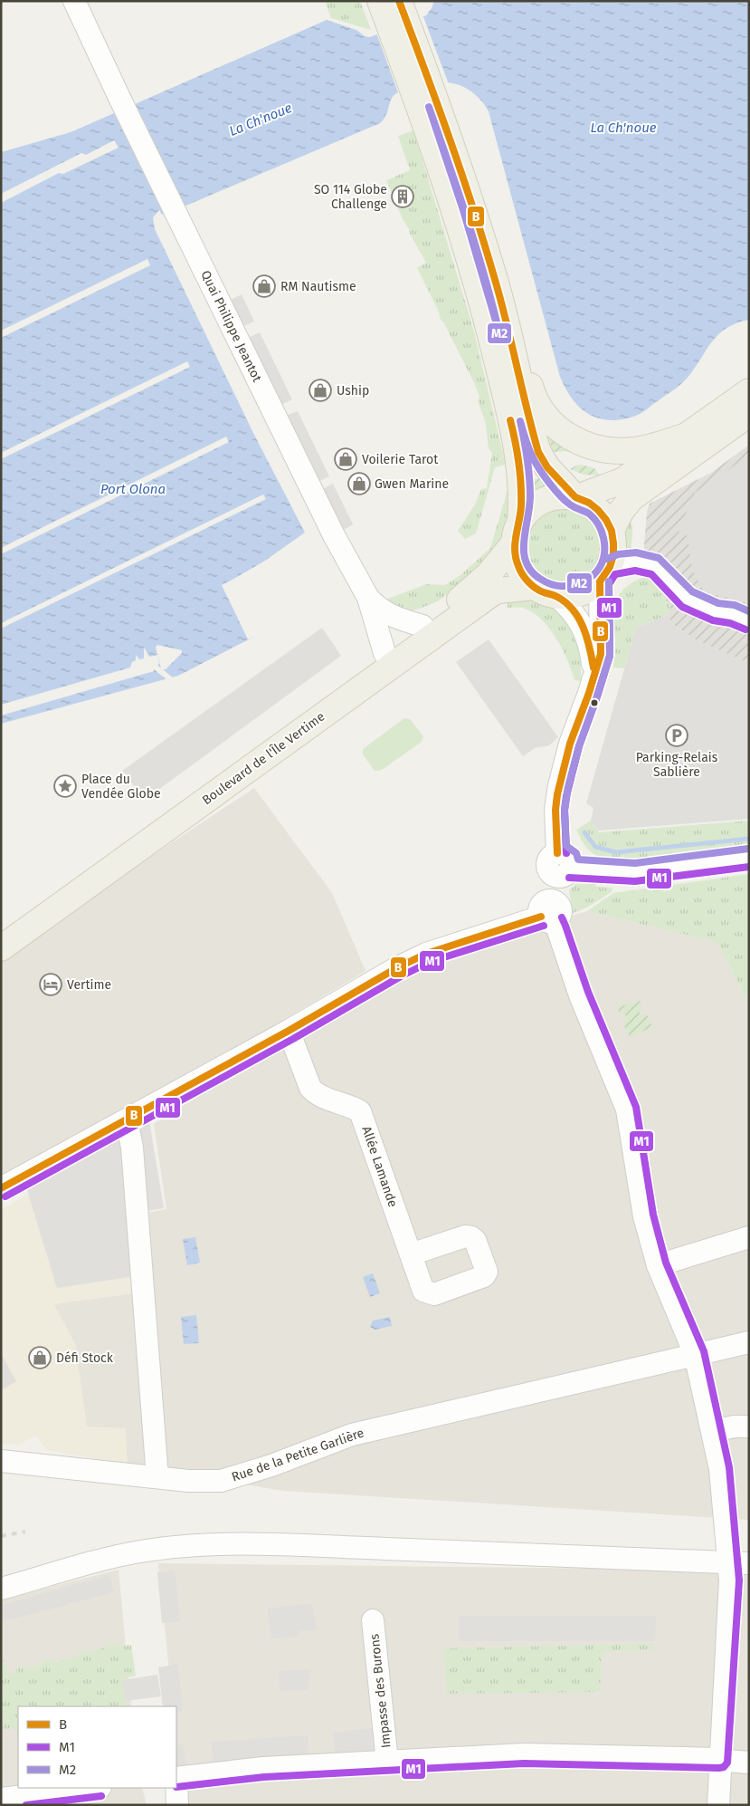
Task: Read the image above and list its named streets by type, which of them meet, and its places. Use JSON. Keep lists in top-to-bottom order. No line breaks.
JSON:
{"streets":{"main road":["Boulevard de l'Île Vertime"],"street":["Quai Philippe Jeantot","Allée Lamande","Rue de la Petite Garlière","Impasse des Burons"]},"crossings":[["Quai Philippe Jeantot","Boulevard de l'Île Vertime"]],"water":["La Ch'noue","Port Olona"],"places":{"building":["SO 114 Globe Challenge"],"shop":["RM Nautisme","Uship","Voilerie Tarot","Gwen Marine","Défi Stock"],"parking":["Parking-Relais Sablière"],"place":["Place du Vendée Globe"],"hotel":["Vertime"]},"lines":["transit line B","transit line M2","transit line M1"],"legend":["B","M1","M2"]}
